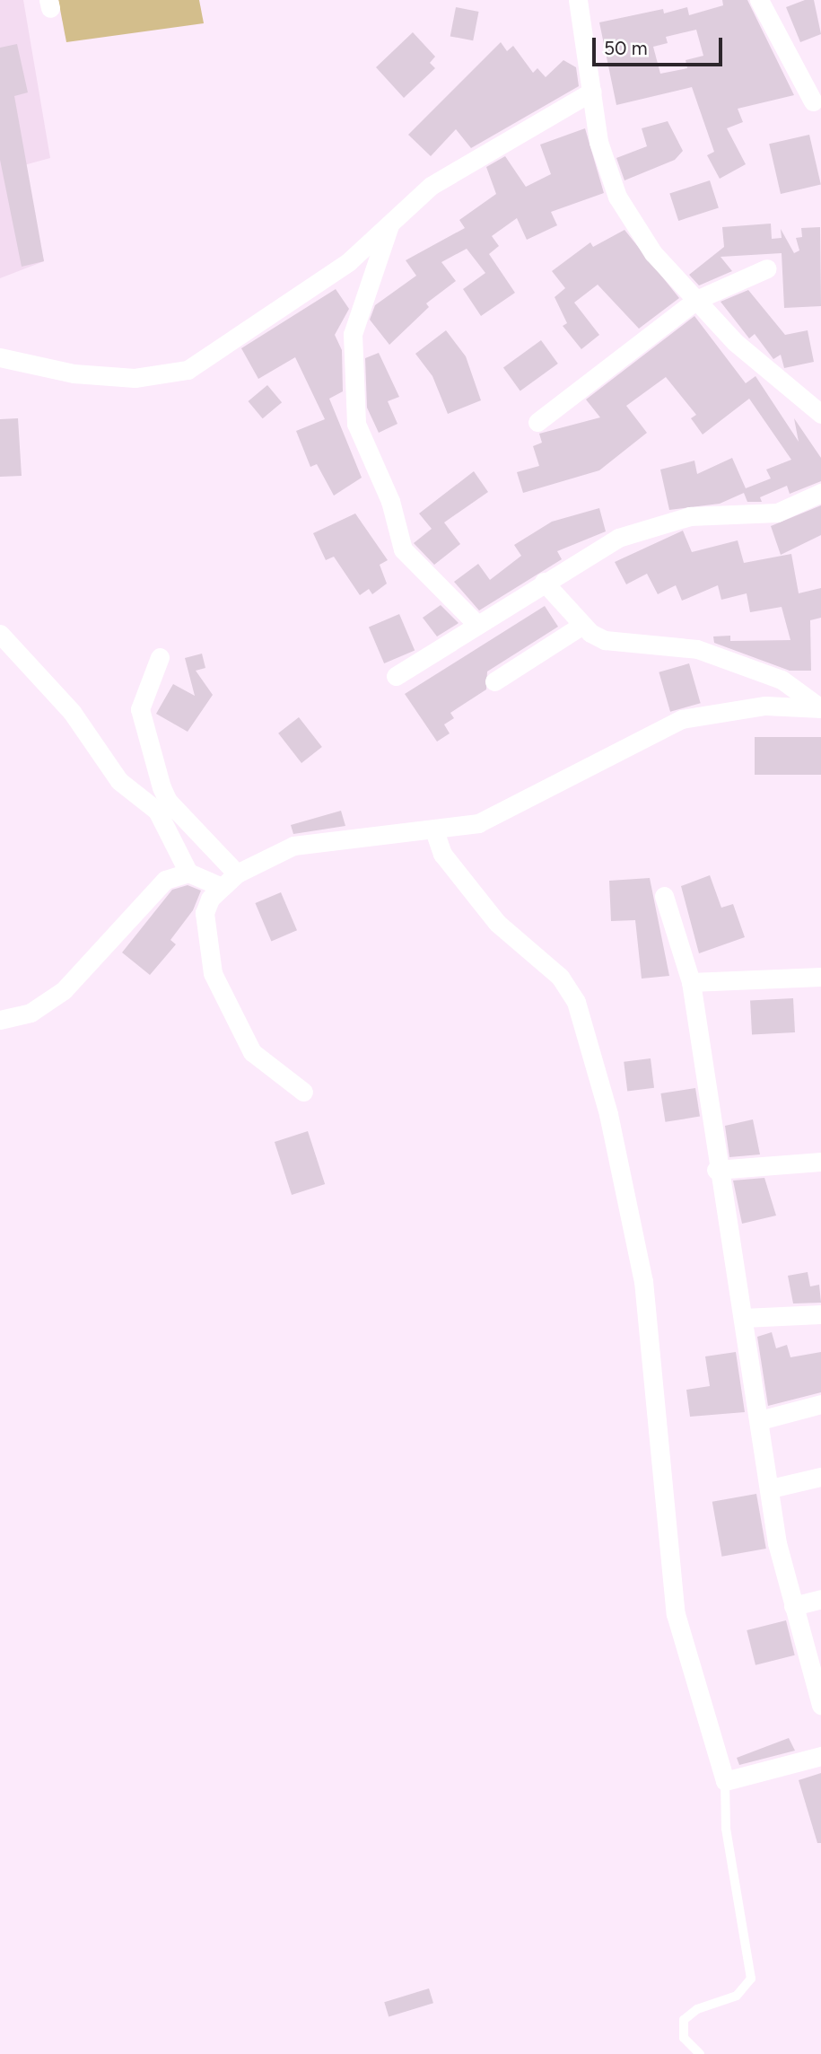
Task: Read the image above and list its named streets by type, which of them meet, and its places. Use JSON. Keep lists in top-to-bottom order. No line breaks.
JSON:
{"scale_bar":"50 m"}
